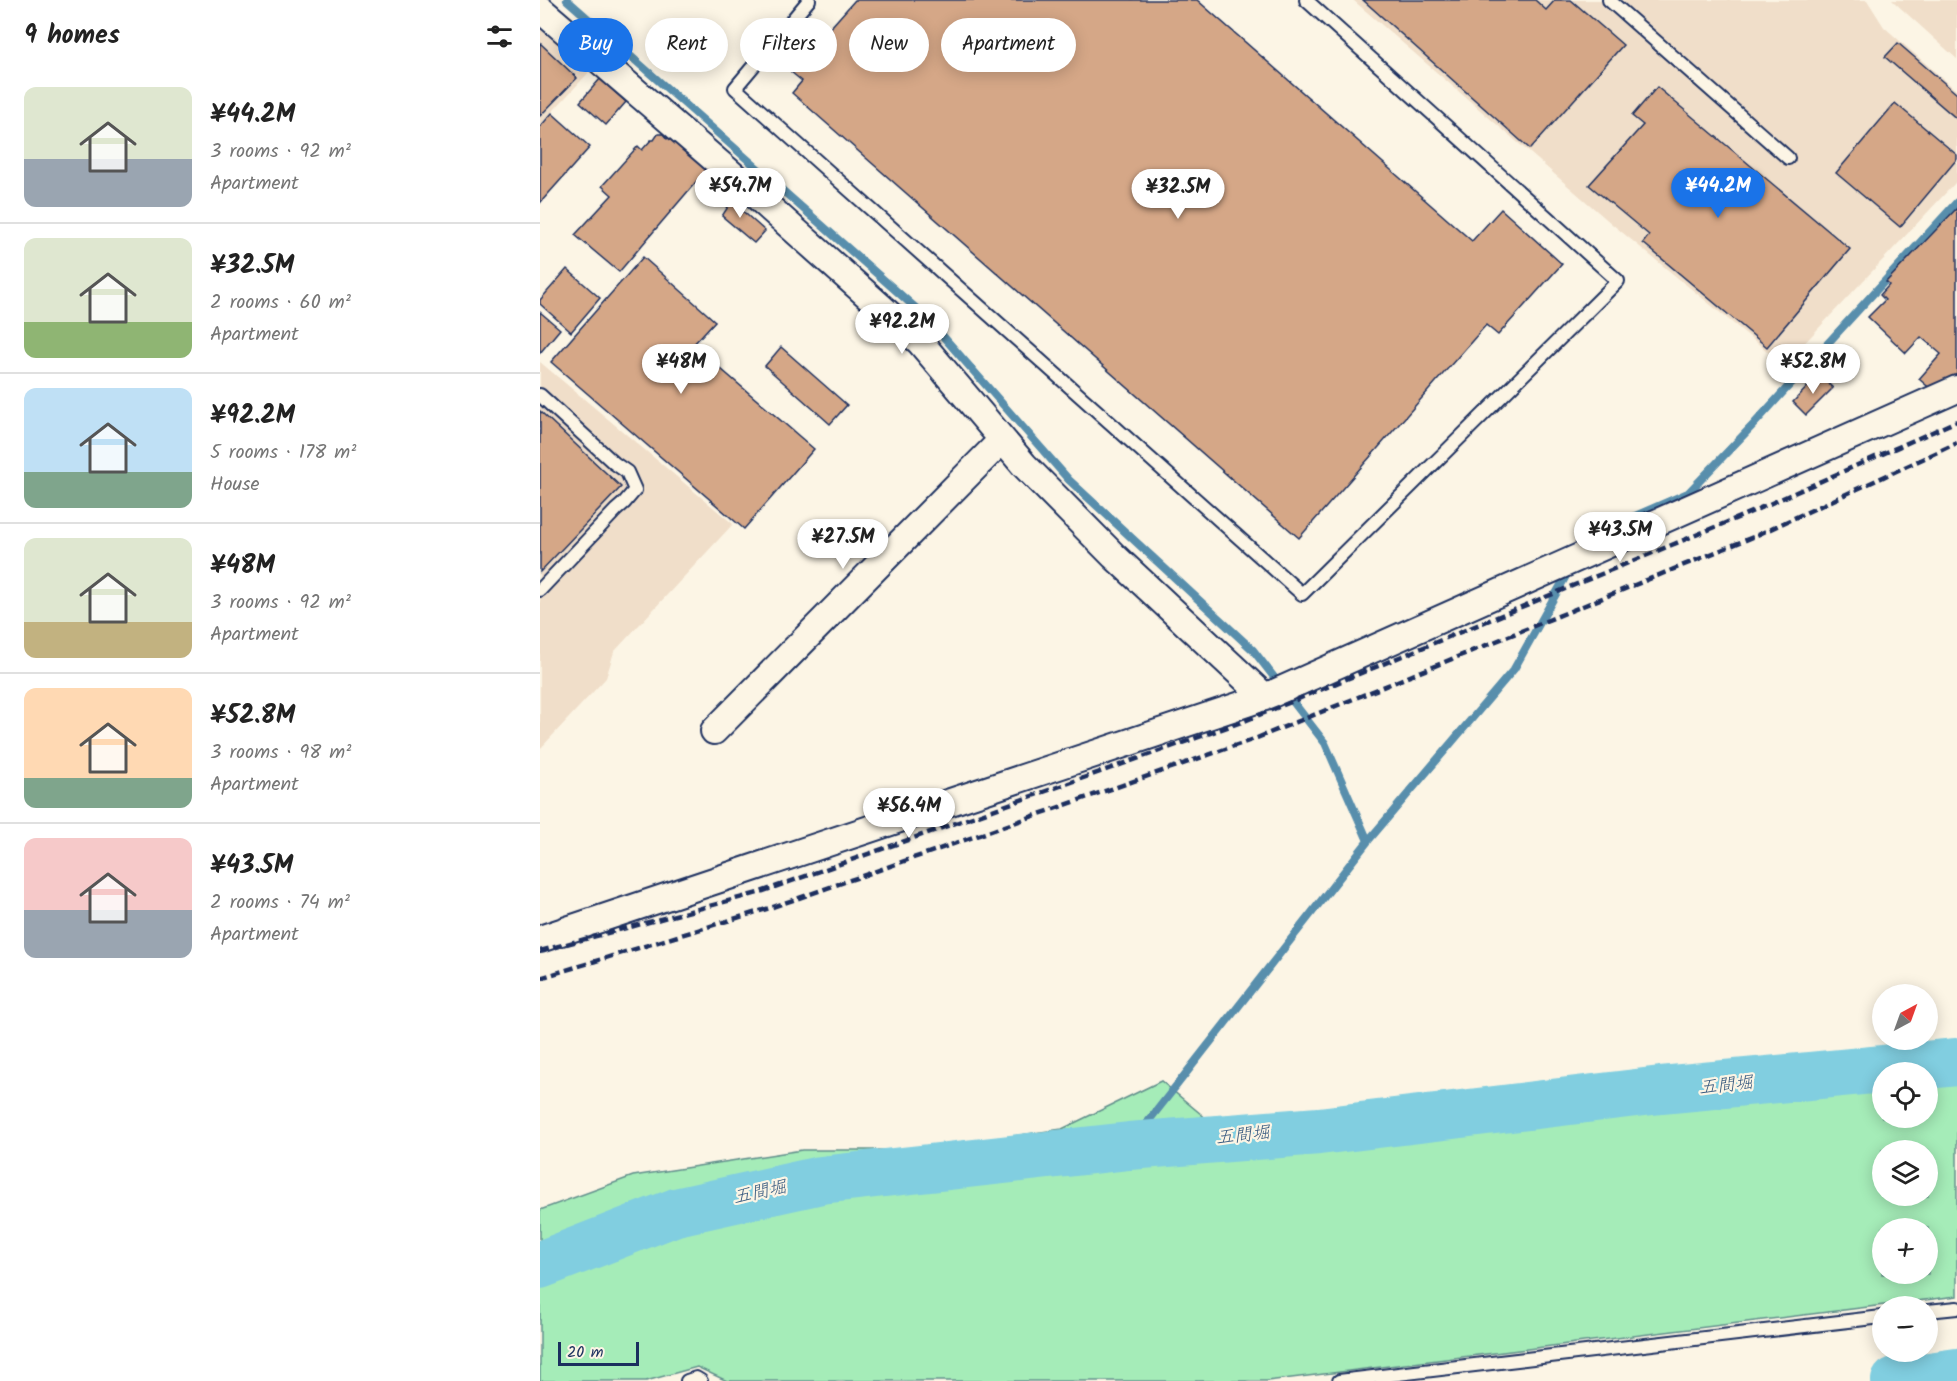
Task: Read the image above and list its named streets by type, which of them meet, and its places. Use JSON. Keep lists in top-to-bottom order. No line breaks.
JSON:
{"water":["五間堀"],"scale_bar":"20 m","north":"top right","page":{"heading":"9 homes","chip":["Buy","Rent","Filters","New","Apartment"],"list":[{"name":"¥44.2M","note":"3 rooms · 92 m² · Apartment"},{"name":"¥32.5M","note":"2 rooms · 60 m² · Apartment"},{"name":"¥92.2M","note":"5 rooms · 178 m² · House"},{"name":"¥48M","note":"3 rooms · 92 m² · Apartment"},{"name":"¥52.8M","note":"3 rooms · 98 m² · Apartment"},{"name":"¥43.5M","note":"2 rooms · 74 m² · Apartment"}],"price":["¥54.7M","¥44.2M","¥32.5M","¥92.2M","¥48M","¥52.8M","¥43.5M","¥27.5M","¥56.4M"],"map_buttons":["+","−"],"scale":"20 m"}}
